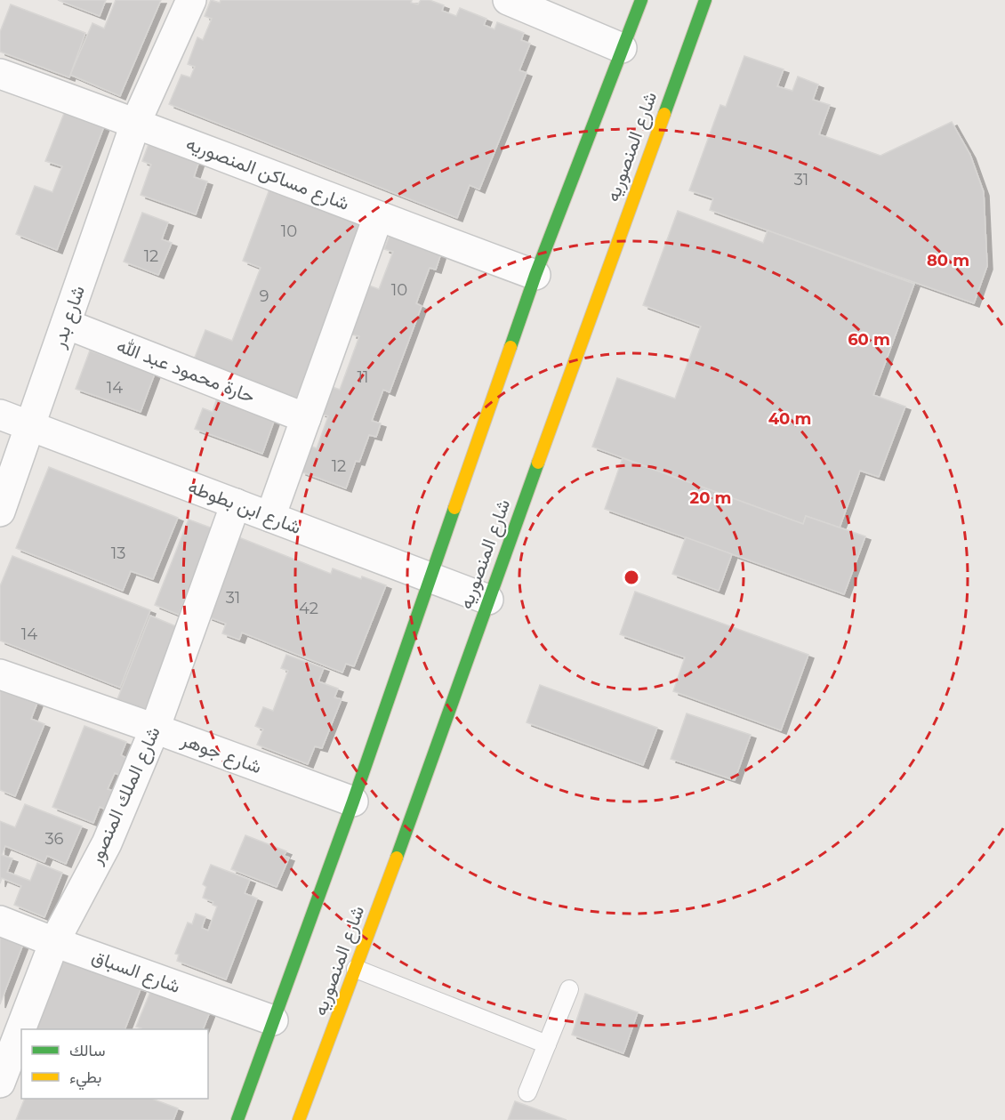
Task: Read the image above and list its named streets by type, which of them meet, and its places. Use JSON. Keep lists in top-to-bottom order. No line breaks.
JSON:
{"streets":{"main road":["شارع المنصوريه"],"street":["شارع مساكن المنصوريه","شارع بدر","حارة محمود عبد الله","شارع ابن بطوطه","شارع جوهر","شارع الملك المنصور","شارع السباق"]},"crossings":[["شارع المنصوريه","شارع ابن بطوطه"],["شارع مساكن المنصوريه","شارع بدر"],["شارع بدر","حارة محمود عبد الله"],["شارع بدر","شارع ابن بطوطه"],["شارع ابن بطوطه","شارع الملك المنصور"],["شارع جوهر","شارع الملك المنصور"],["شارع الملك المنصور","شارع السباق"]],"house_numbers":["31","10","12","10","9","11","14","12","13","31","42","14","36"],"legend":["سالك","بطيء"],"rings":["80 m","60 m","40 m","20 m"]}
